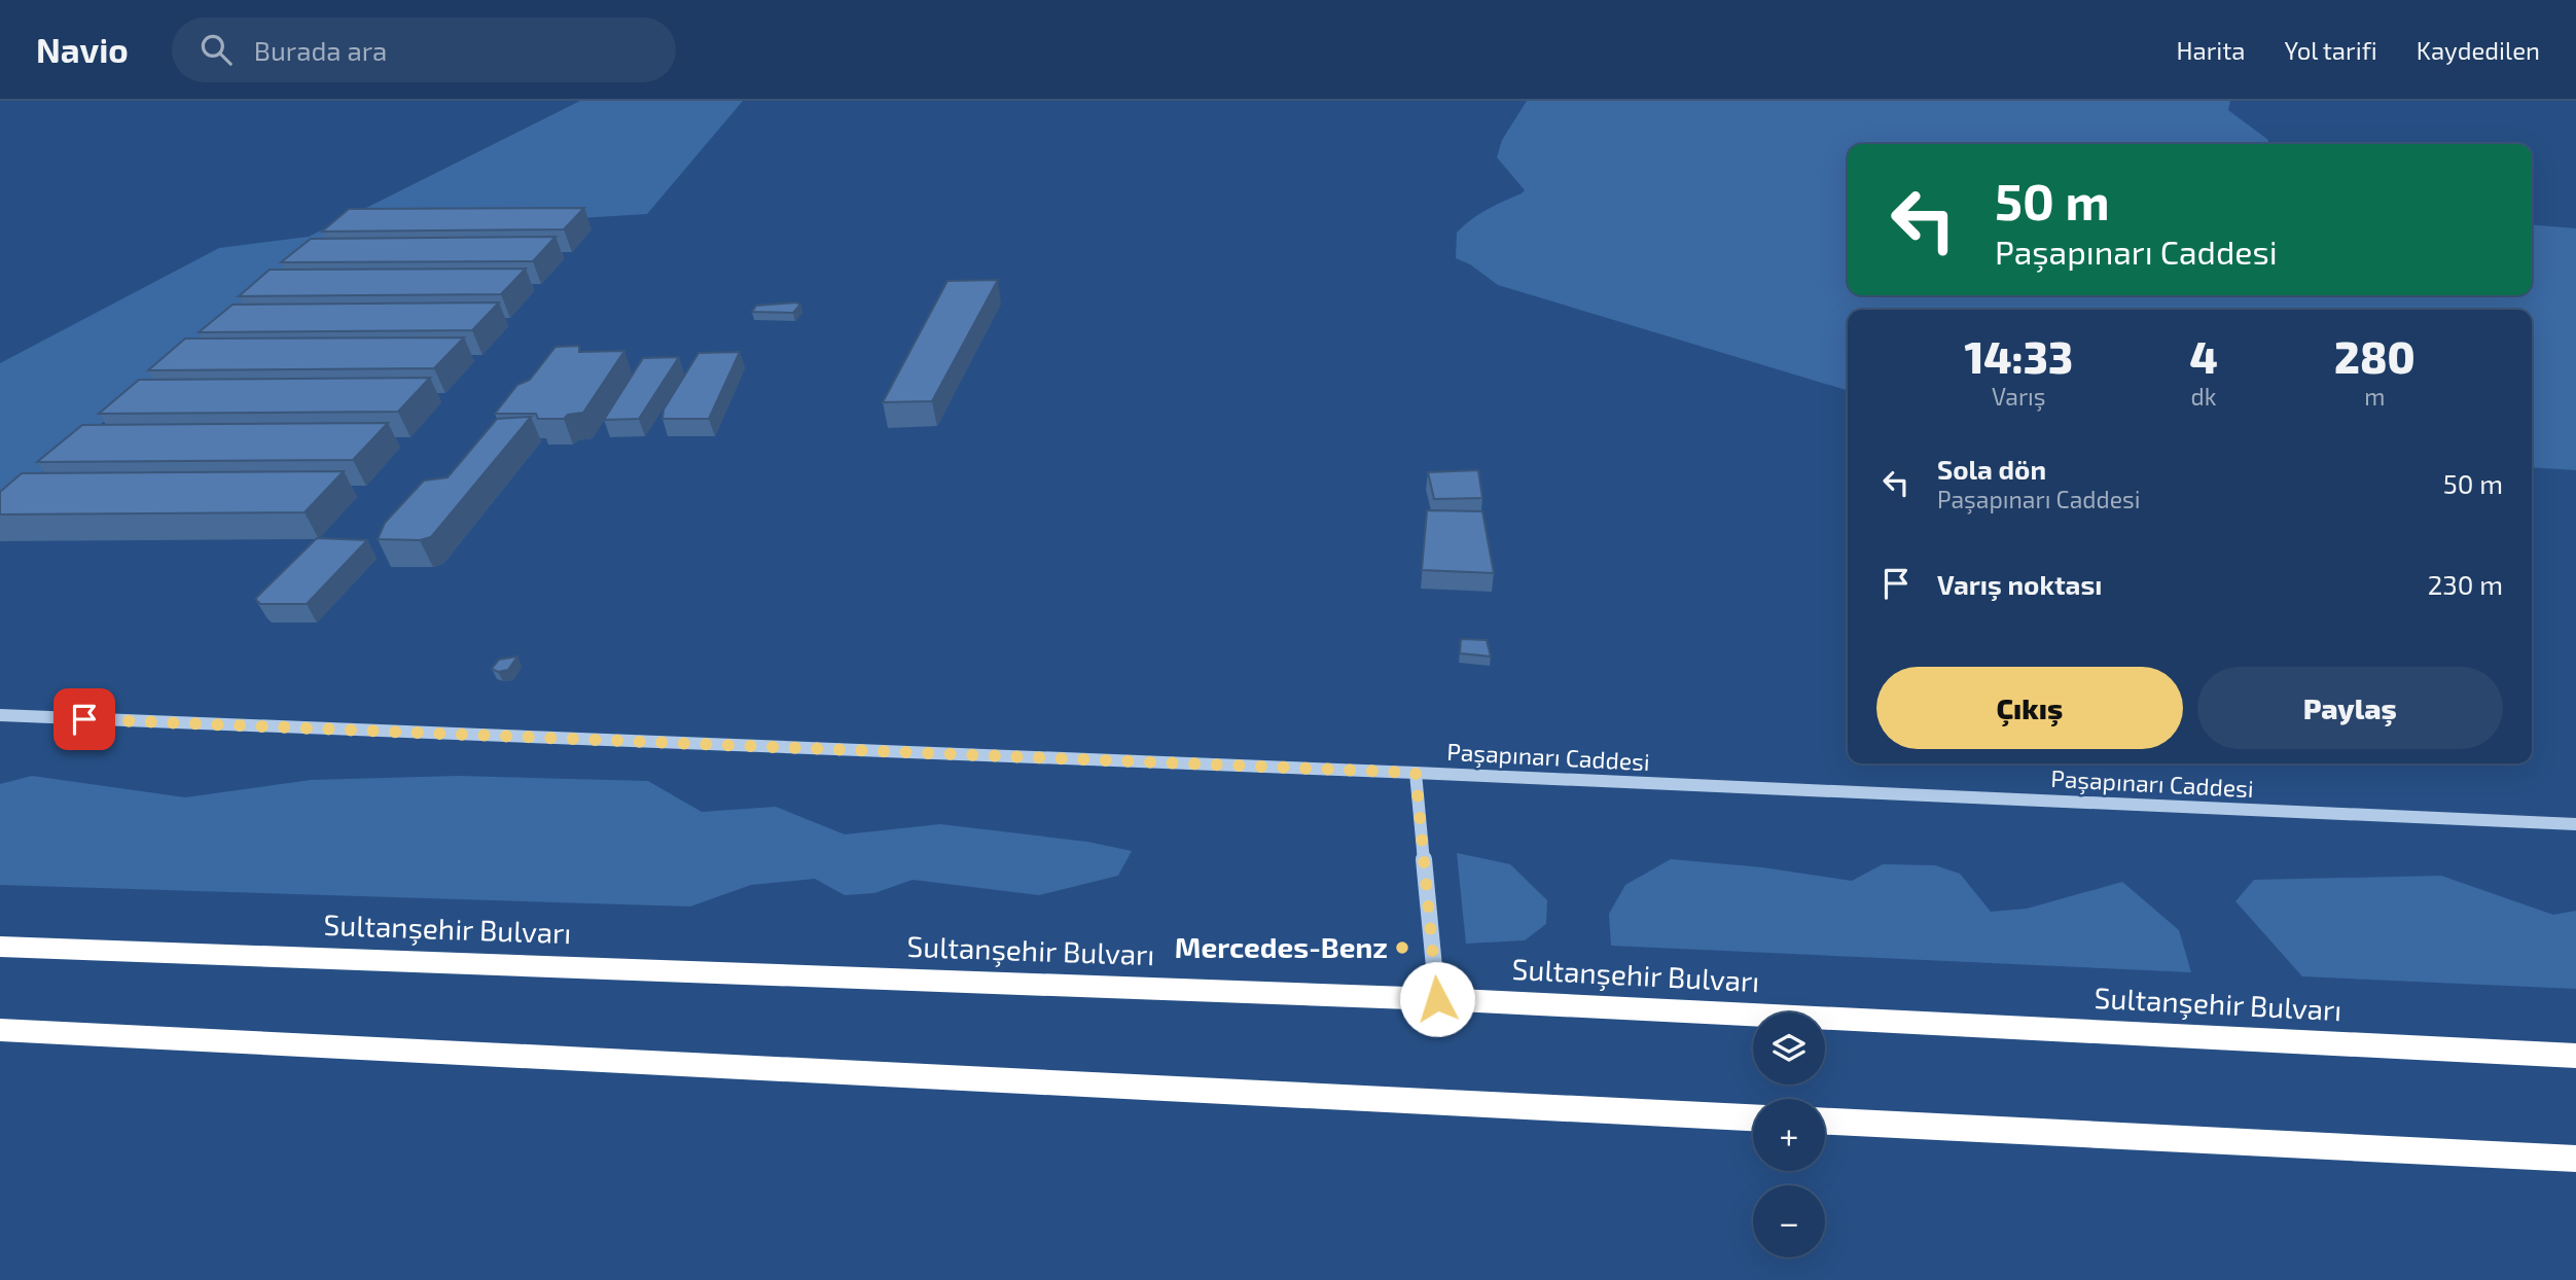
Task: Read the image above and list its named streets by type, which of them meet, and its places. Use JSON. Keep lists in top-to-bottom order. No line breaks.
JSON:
{"streets":{"highway":["Sultanşehir Bulvarı"],"street":["Paşapınarı Caddesi"]},"places":["Mercedes-Benz"],"page":{"header":"Navio","search":"Burada ara","nav":["Harita","Yol tarifi","Kaydedilen"],"turn":["50 m","Paşapınarı Caddesi"],"eta":["14:33","Varış","4","dk","280","m"],"list":[{"name":"Sola dön","note":"Paşapınarı Caddesi","value":"50 m"},{"name":"Varış noktası","value":"230 m"}],"buttons":["Çıkış","Paylaş"],"map_buttons":["+","−"]}}
